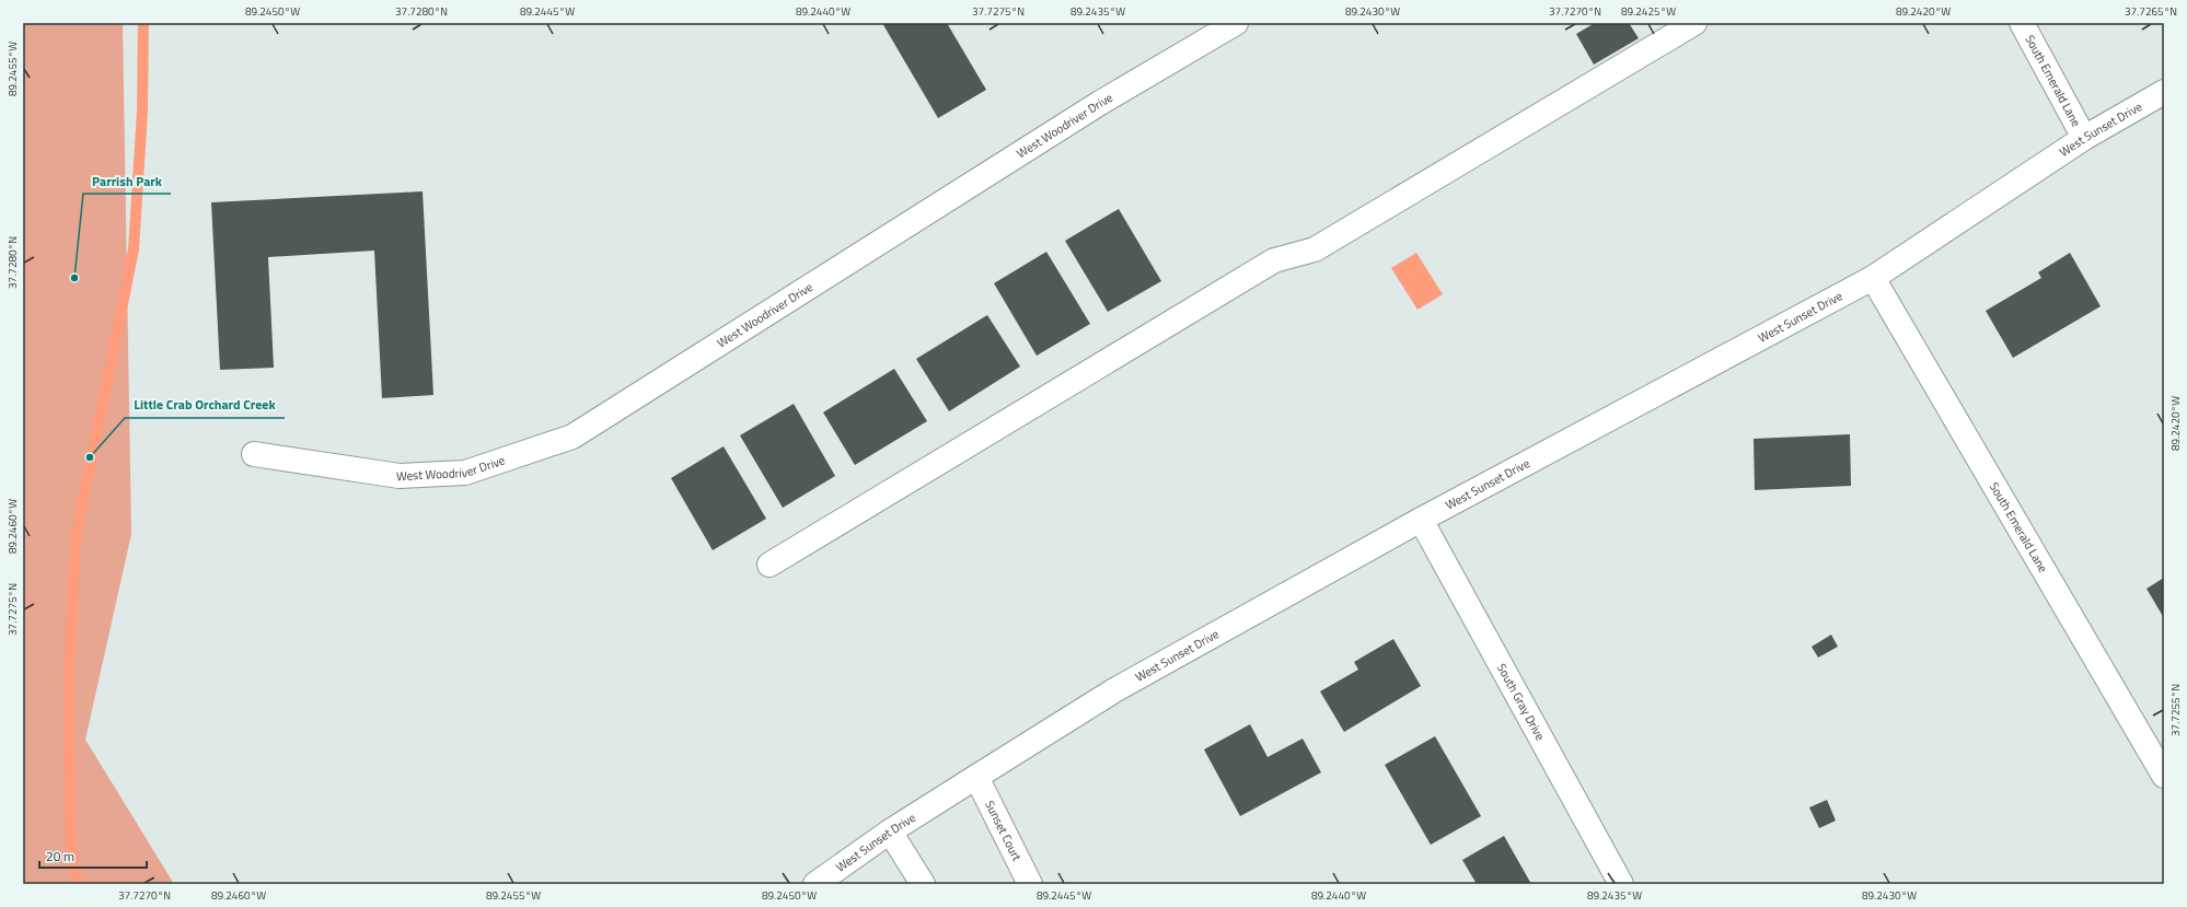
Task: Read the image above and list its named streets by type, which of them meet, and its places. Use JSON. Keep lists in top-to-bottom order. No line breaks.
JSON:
{"streets":{"street":["South Emerald Lane","West Woodriver Drive","West Sunset Drive","South Gray Drive","Sunset Court"]},"crossings":[["South Emerald Lane","West Sunset Drive"],["West Sunset Drive","South Gray Drive"],["West Sunset Drive","Sunset Court"]],"places":["Parrish Park","Little Crab Orchard Creek"],"scale_bar":"20 m","coordinates":["89.2450°W","37.7280°N","89.2445°W","89.2440°W","37.7275°N","89.2435°W","89.2430°W","37.7270°N","89.2425°W","89.2420°W","37.7265°N","89.2455°W","89.2460°W","37.7255°N"]}
